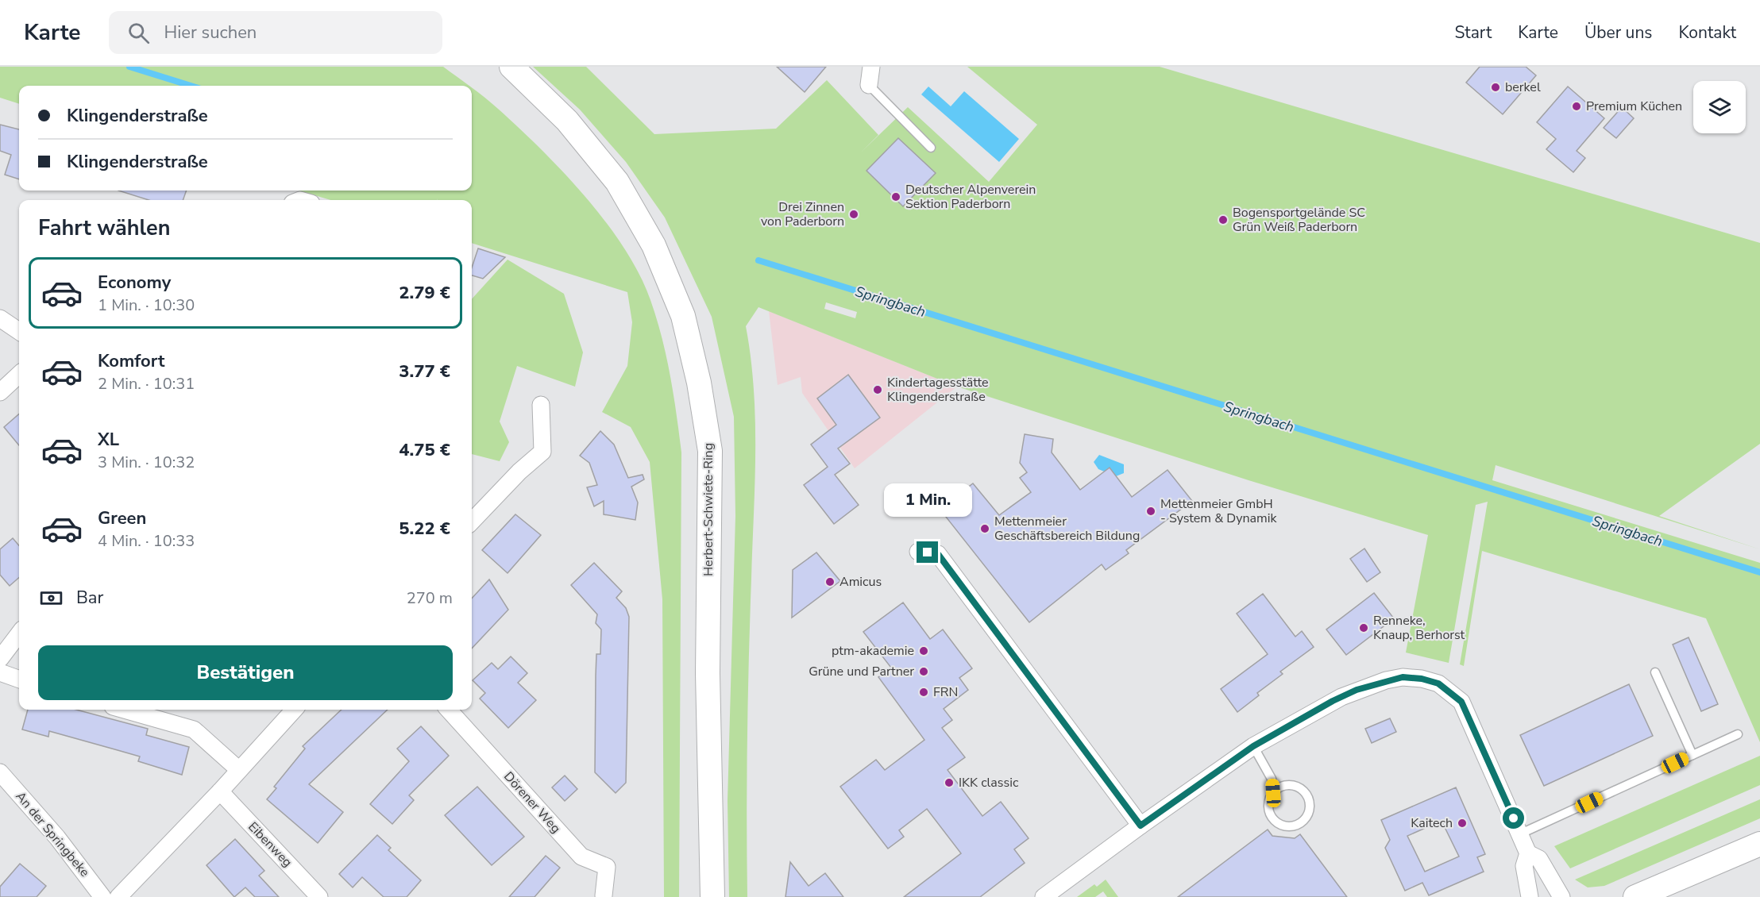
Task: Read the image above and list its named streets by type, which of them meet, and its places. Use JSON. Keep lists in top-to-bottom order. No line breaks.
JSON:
{"streets":{"main road":["Herbert-Schwiete-Ring"],"street":["Dörener Weg","An der Springbeke","Eibenweg"]},"water":["Springbach"],"places":["berkel","Premium Küchen","Deutscher Alpenverein Sektion Paderborn","Drei Zinnen von Paderborn","Bogensportgelände SC Grün Weiß Paderborn","Kindertagesstätte Klingenderstraße","Mettenmeier GmbH - System & Dynamik","Mettenmeier Geschäftsbereich Bildung","Amicus","Renneke, Knaup, Berhorst","ptm-akademie","Grüne und Partner","FRN","IKK classic","Kaitech"],"page":{"header":"Karte","search":"Hier suchen","nav":["Start","Karte","Über uns","Kontakt"],"banner":["Klingenderstraße","Klingenderstraße"],"heading":"Fahrt wählen","list":[{"name":"Economy","note":"1 Min. · 10:30","value":"2.79 €"},{"name":"Komfort","note":"2 Min. · 10:31","value":"3.77 €"},{"name":"XL","note":"3 Min. · 10:32","value":"4.75 €"},{"name":"Green","note":"4 Min. · 10:33","value":"5.22 €"}],"bubble":"1 Min.","pay":["Bar","270 m"],"buttons":"Bestätigen"}}
